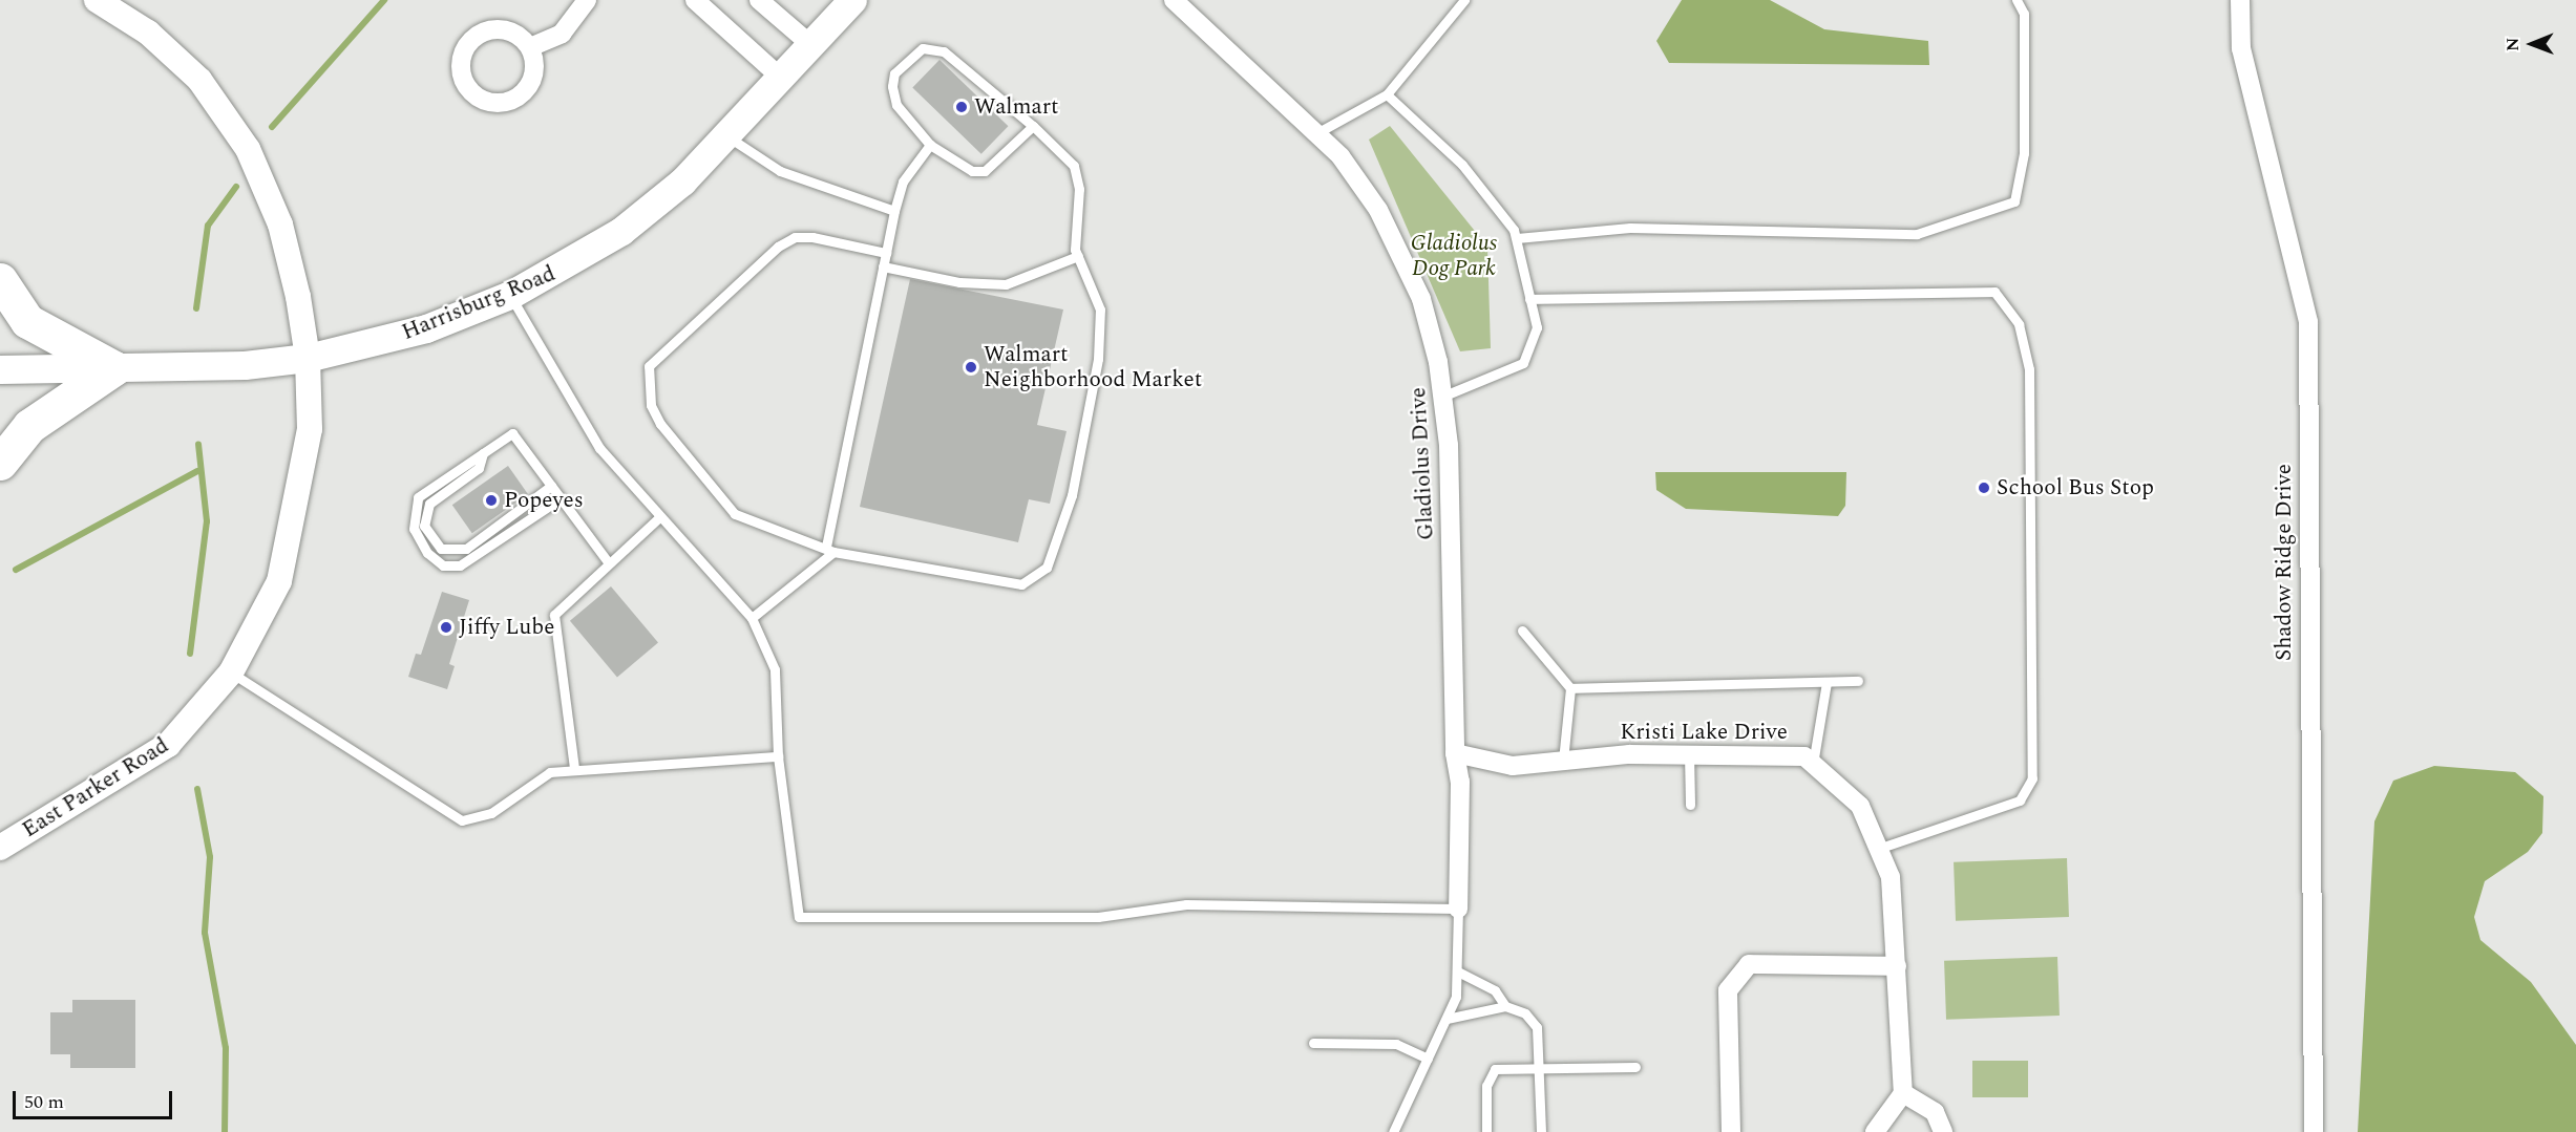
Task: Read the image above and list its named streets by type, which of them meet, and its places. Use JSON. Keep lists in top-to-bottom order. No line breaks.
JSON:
{"streets":{"main road":["Harrisburg Road"],"street":["Gladiolus Drive","Shadow Ridge Drive","Kristi Lake Drive","East Parker Road"]},"crossings":[["Harrisburg Road","East Parker Road"],["Gladiolus Drive","Kristi Lake Drive"]],"parks":["Gladiolus Dog Park"],"places":["Walmart","Walmart Neighborhood Market","School Bus Stop","Popeyes","Jiffy Lube"],"scale_bar":"50 m","north":"left"}
